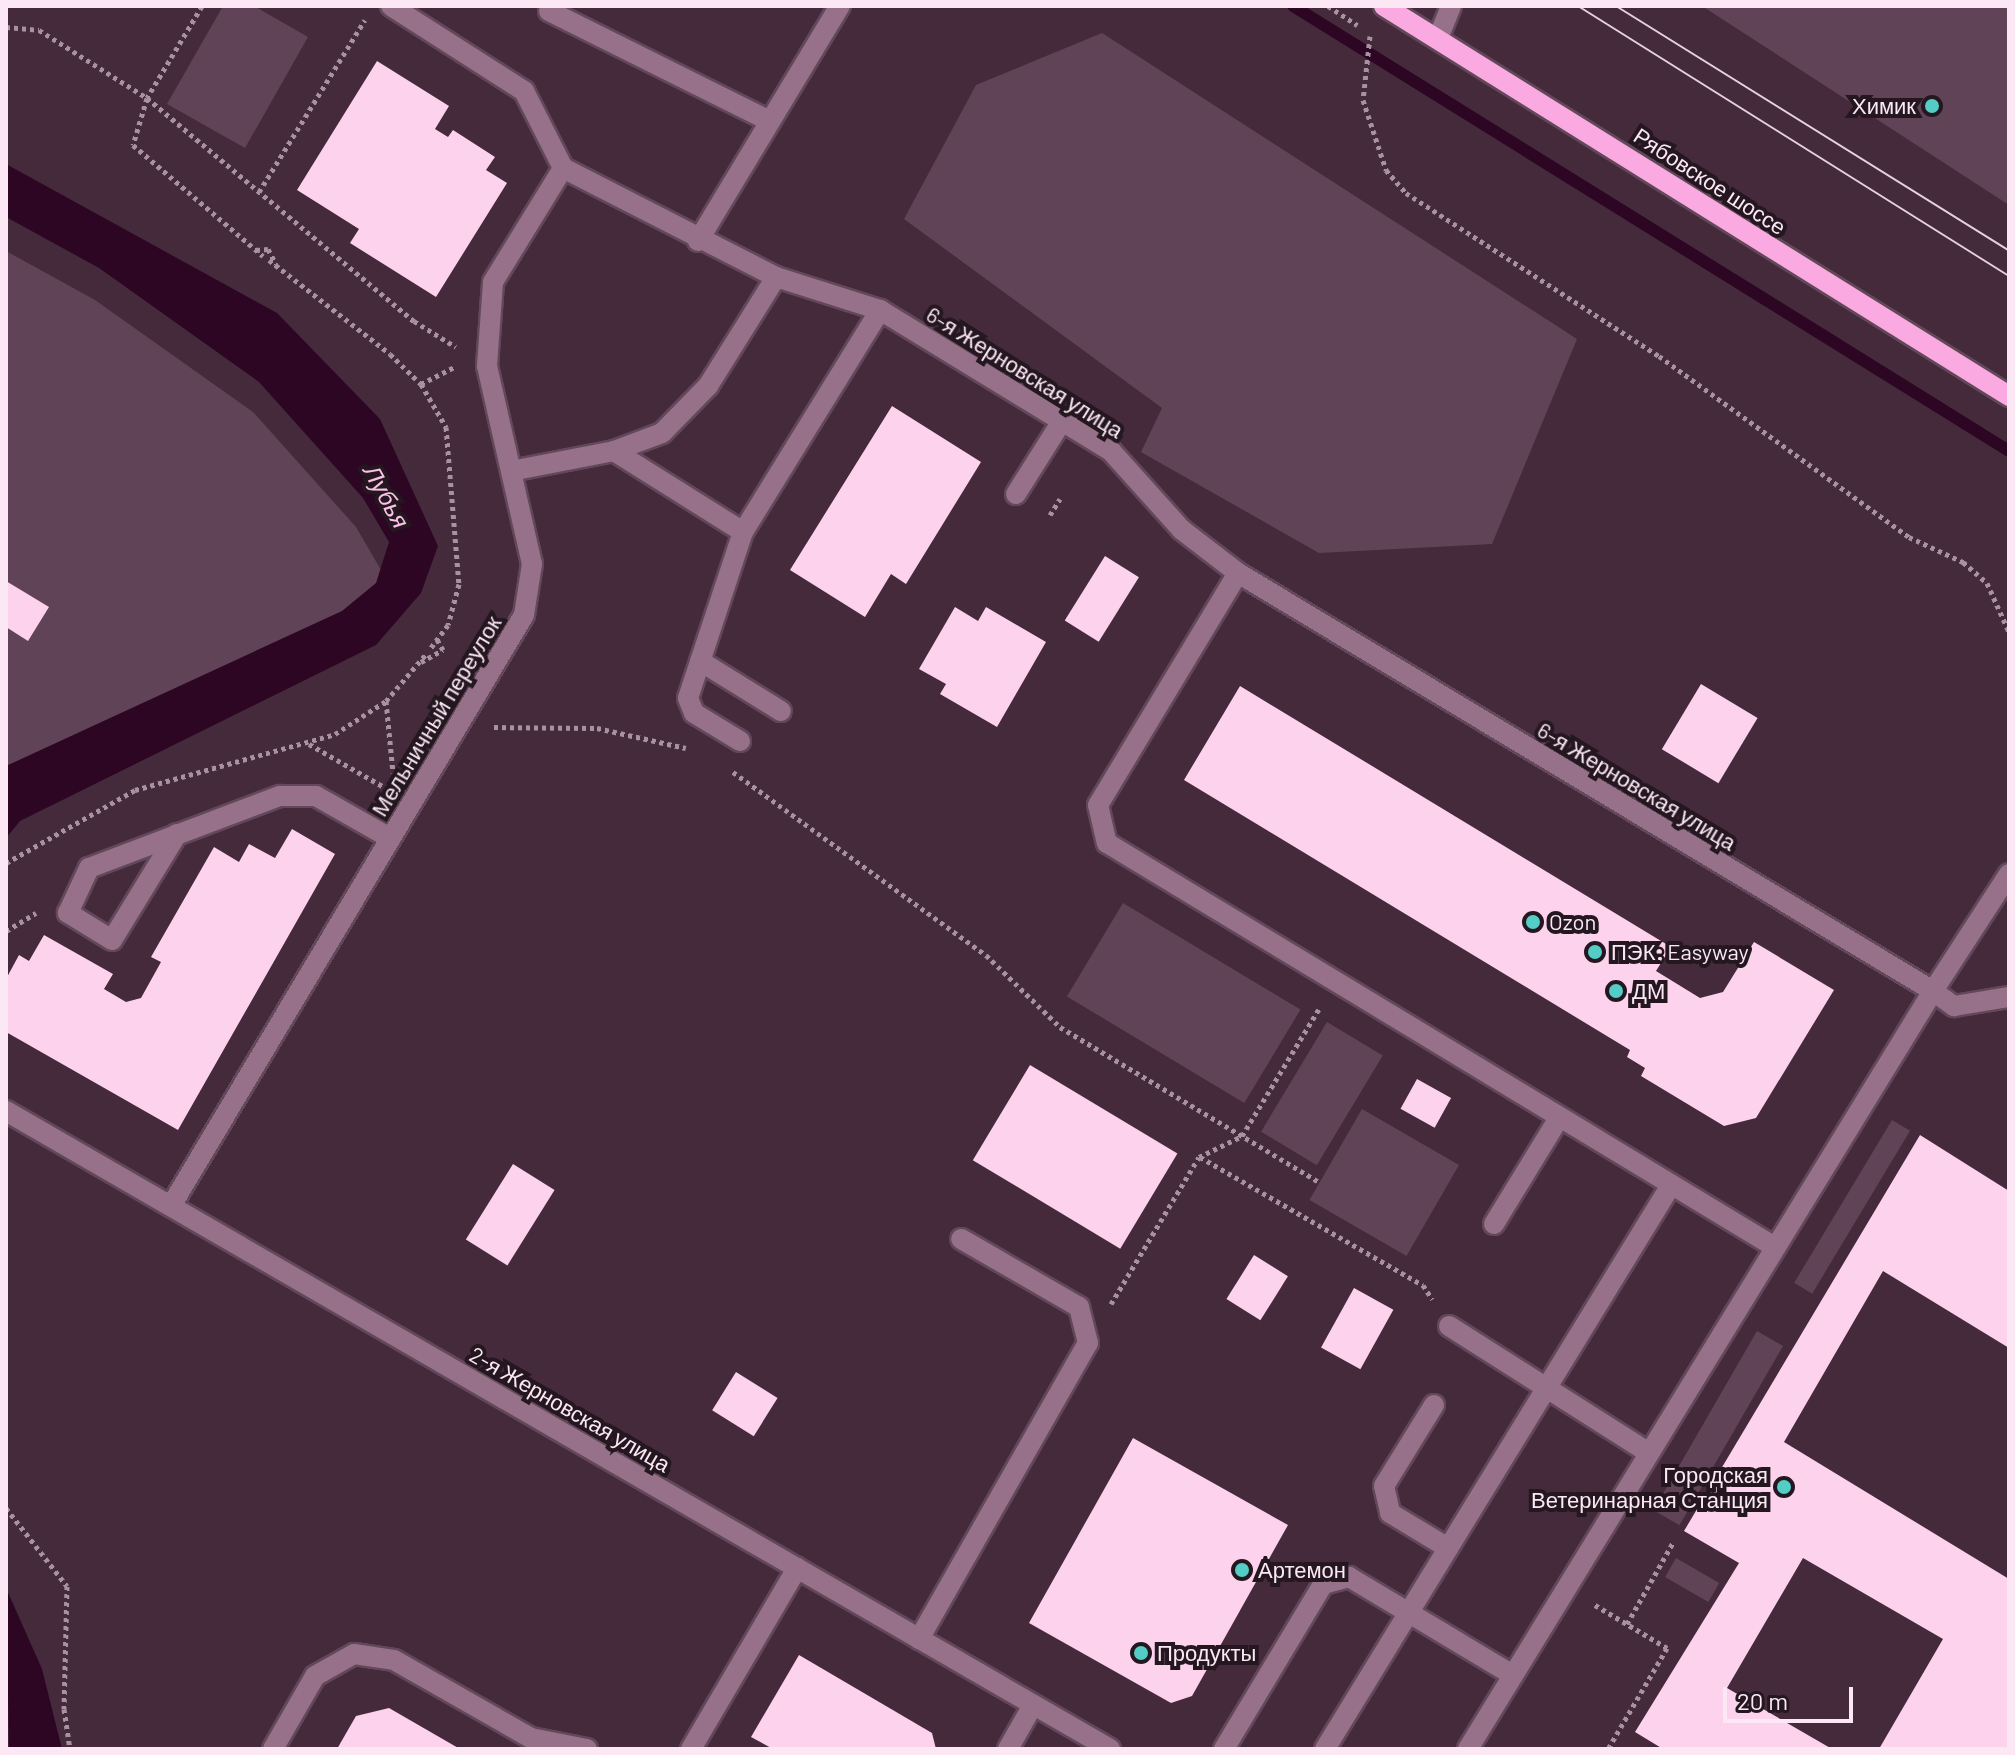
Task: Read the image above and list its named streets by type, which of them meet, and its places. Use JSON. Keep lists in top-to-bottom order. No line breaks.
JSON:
{"streets":{"main road":["Рябовское шоссе"],"street":["6-я Жерновская улица","Мельничный переулок","2-я Жерновская улица"]},"crossings":[["6-я Жерновская улица","Мельничный переулок"],["Мельничный переулок","2-я Жерновская улица"]],"water":["Лубья"],"places":["Химик","Ozon","ПЭК: Easyway","ДМ","Городская Ветеринарная Станция","Артемон","Продукты"],"scale_bar":"20 m"}
